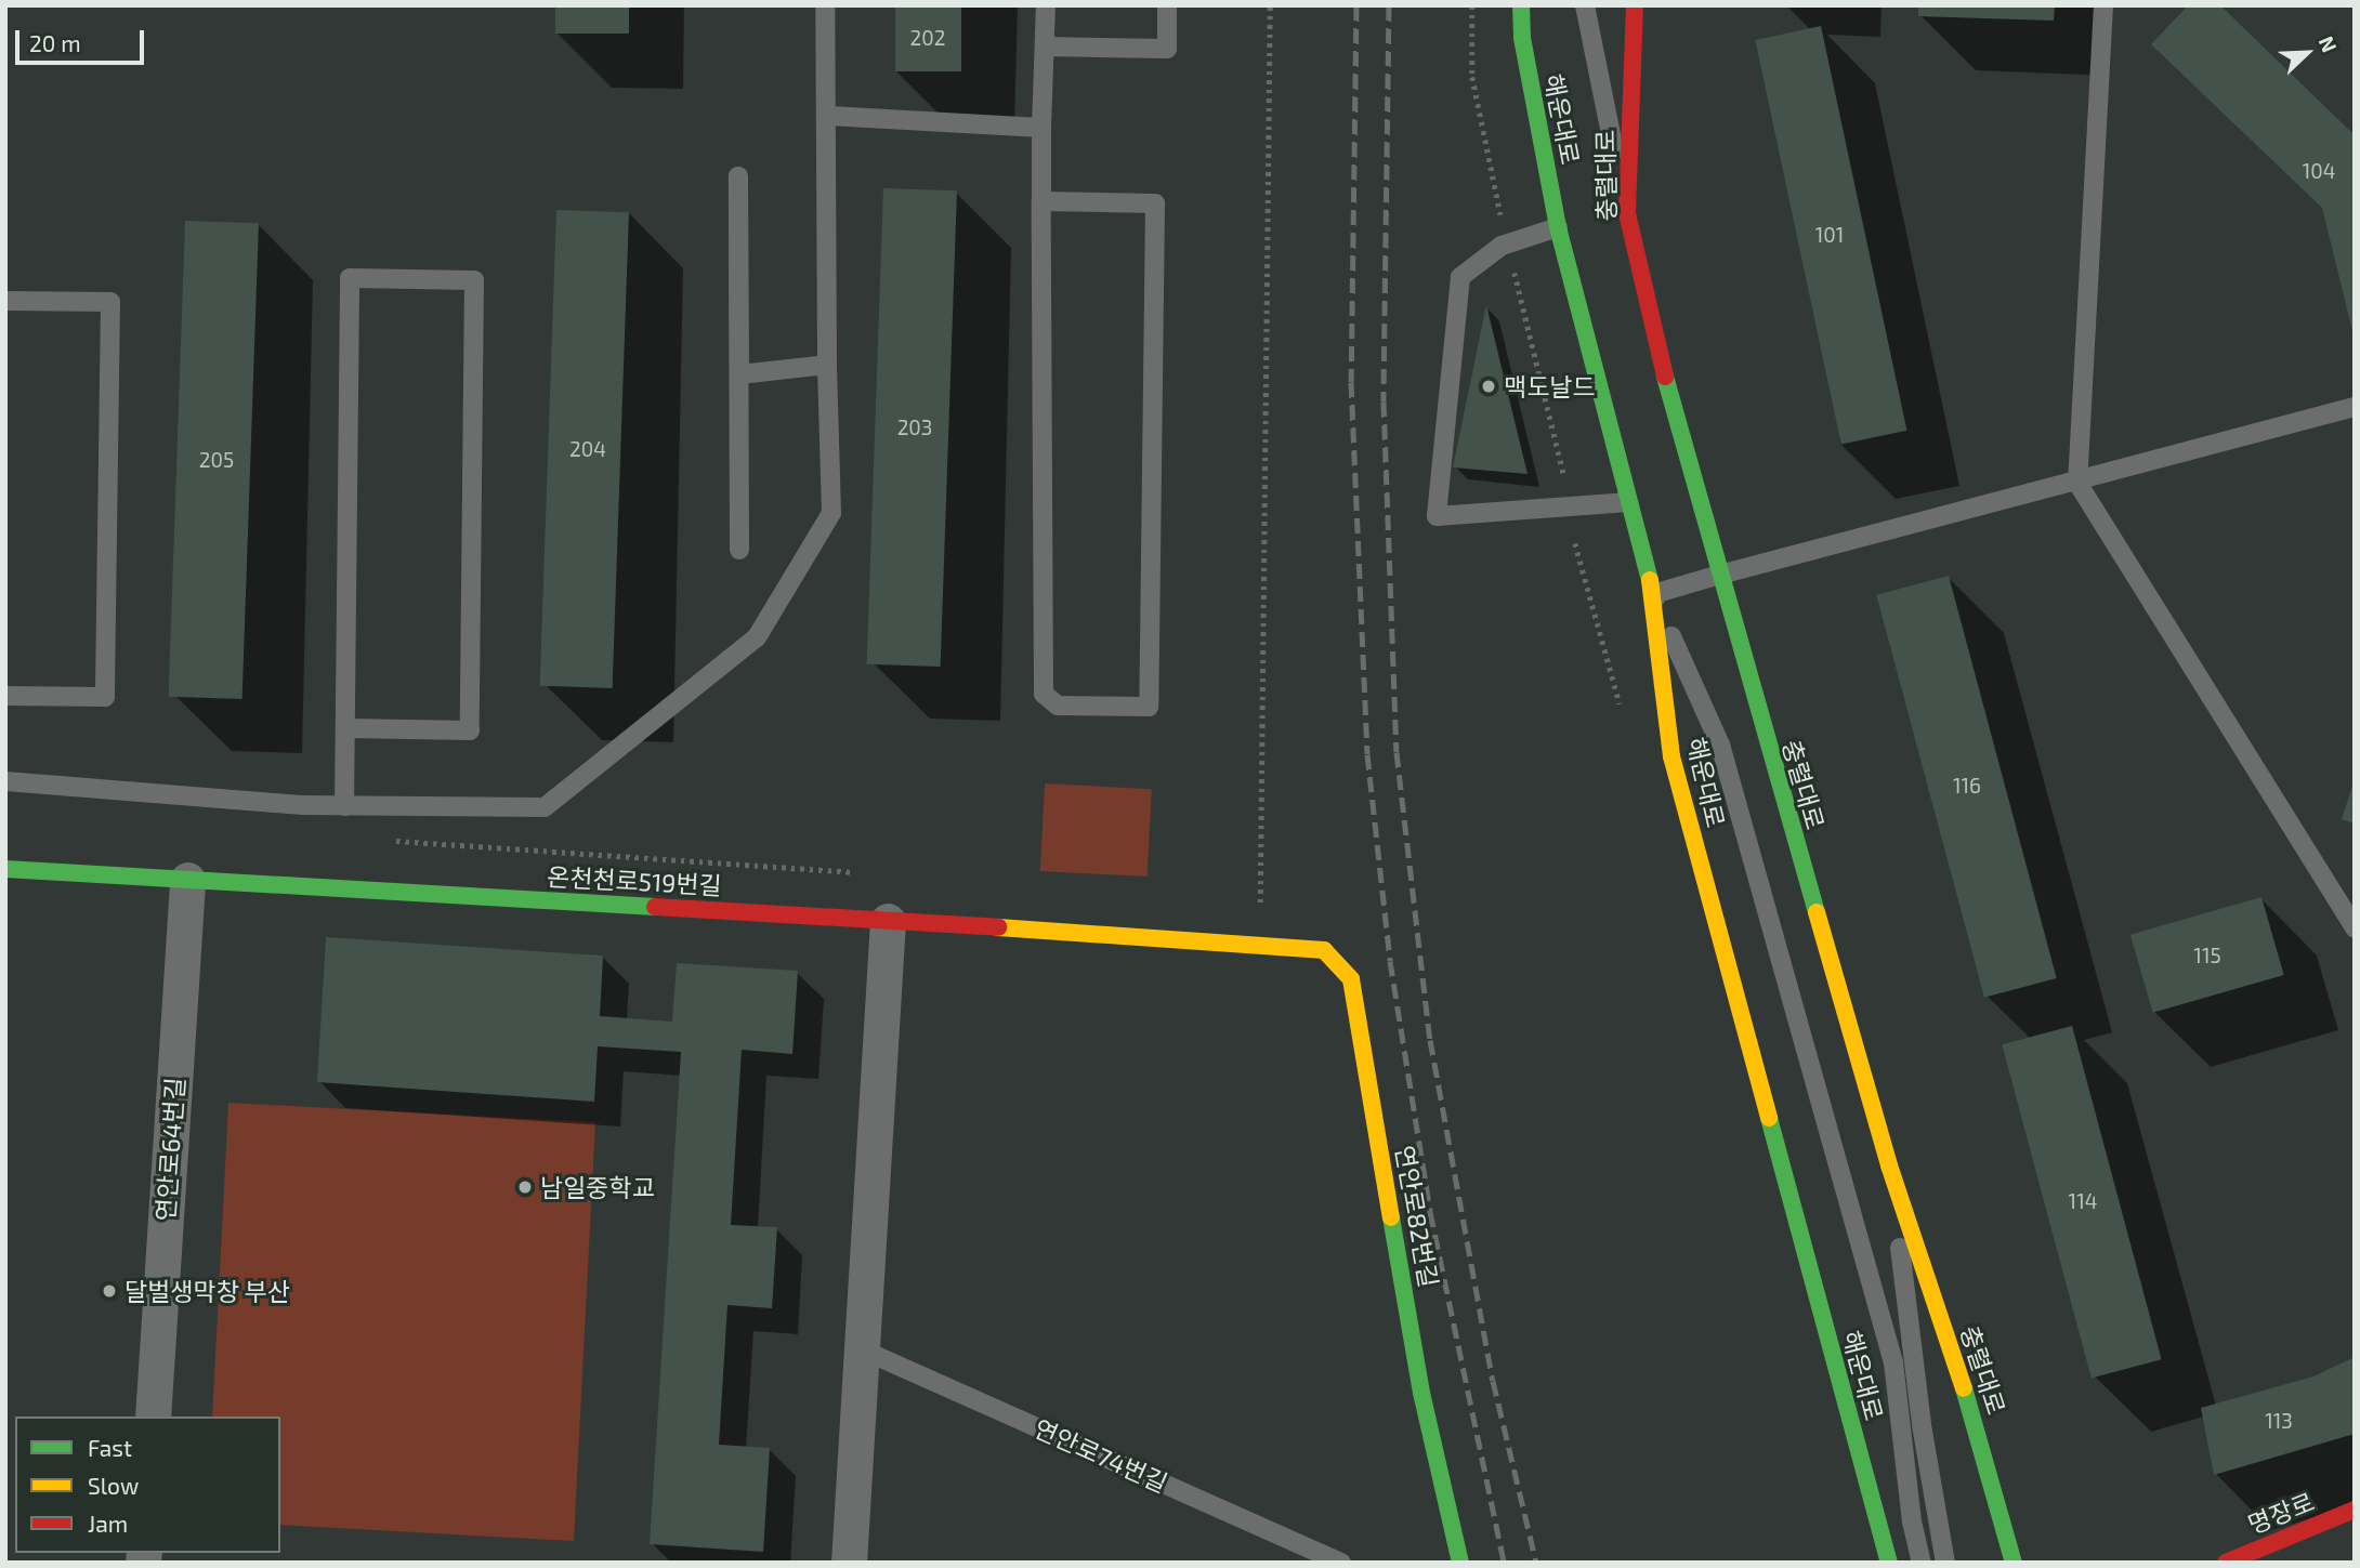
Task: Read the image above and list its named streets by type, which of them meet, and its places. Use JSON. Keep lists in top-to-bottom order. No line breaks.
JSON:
{"streets":{"main road":["해운대로","충렬대로","온천천로519번길","연안로82번길","명장로"],"street":["연안로64번길"],"lane":["연안로74번길"]},"crossings":[["온천천로519번길","연안로64번길"],["온천천로519번길","연안로82번길"]],"places":["맥도날드","남일중학교","달벌생막창 부산"],"house_numbers":["202","104","101","203","204","205","116","115","114","113"],"legend":["Fast","Slow","Jam"],"scale_bar":"20 m","north":"top right"}
